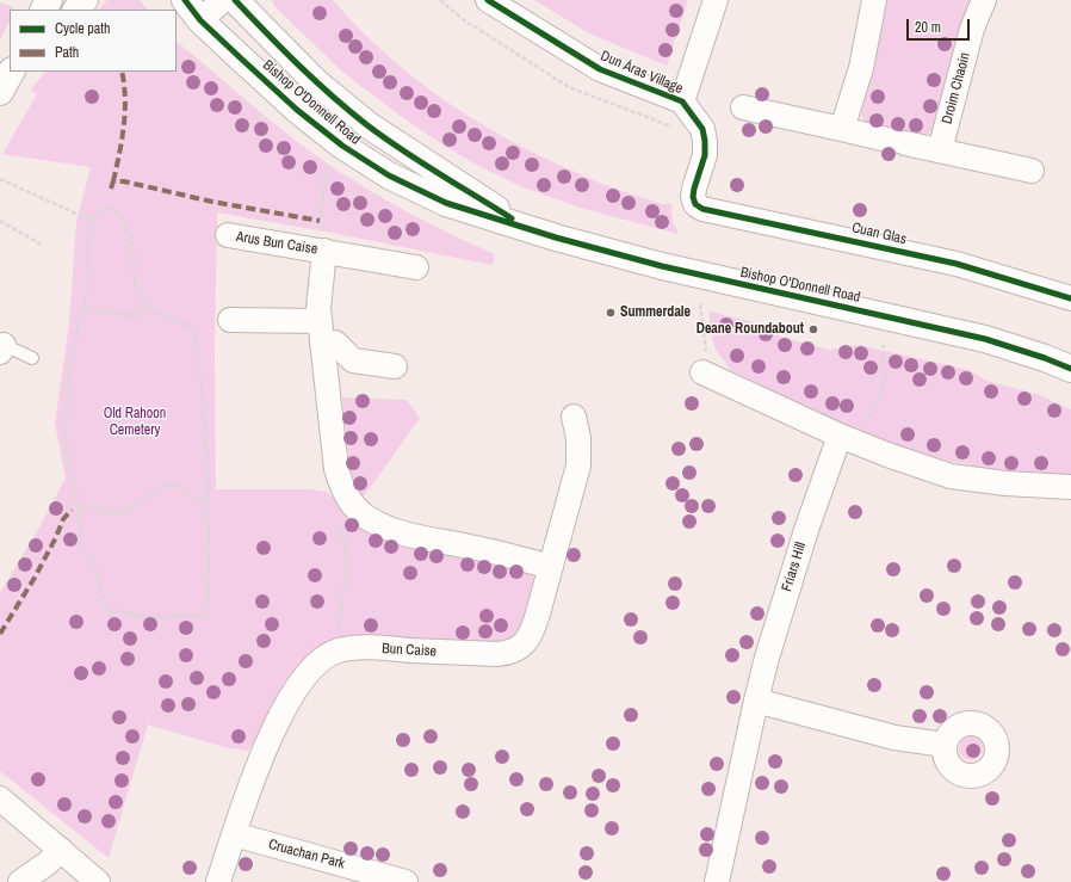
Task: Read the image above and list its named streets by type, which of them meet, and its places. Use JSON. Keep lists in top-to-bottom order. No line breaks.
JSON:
{"streets":{"main road":["Bishop O'Donnell Road"],"street":["Dun Áras Village","Droim Chaoin","Cuan Glas","Arus Bun Caise","Friars Hill","Bun Caise","Cruachan Park"]},"crossings":[["Dun Áras Village","Cuan Glas"],["Bun Caise","Cruachan Park"]],"parks":["Old Rahoon Cemetery"],"places":["Summerdale","Deane Roundabout"],"legend":["Cycle path","Path"],"scale_bar":"20 m"}
